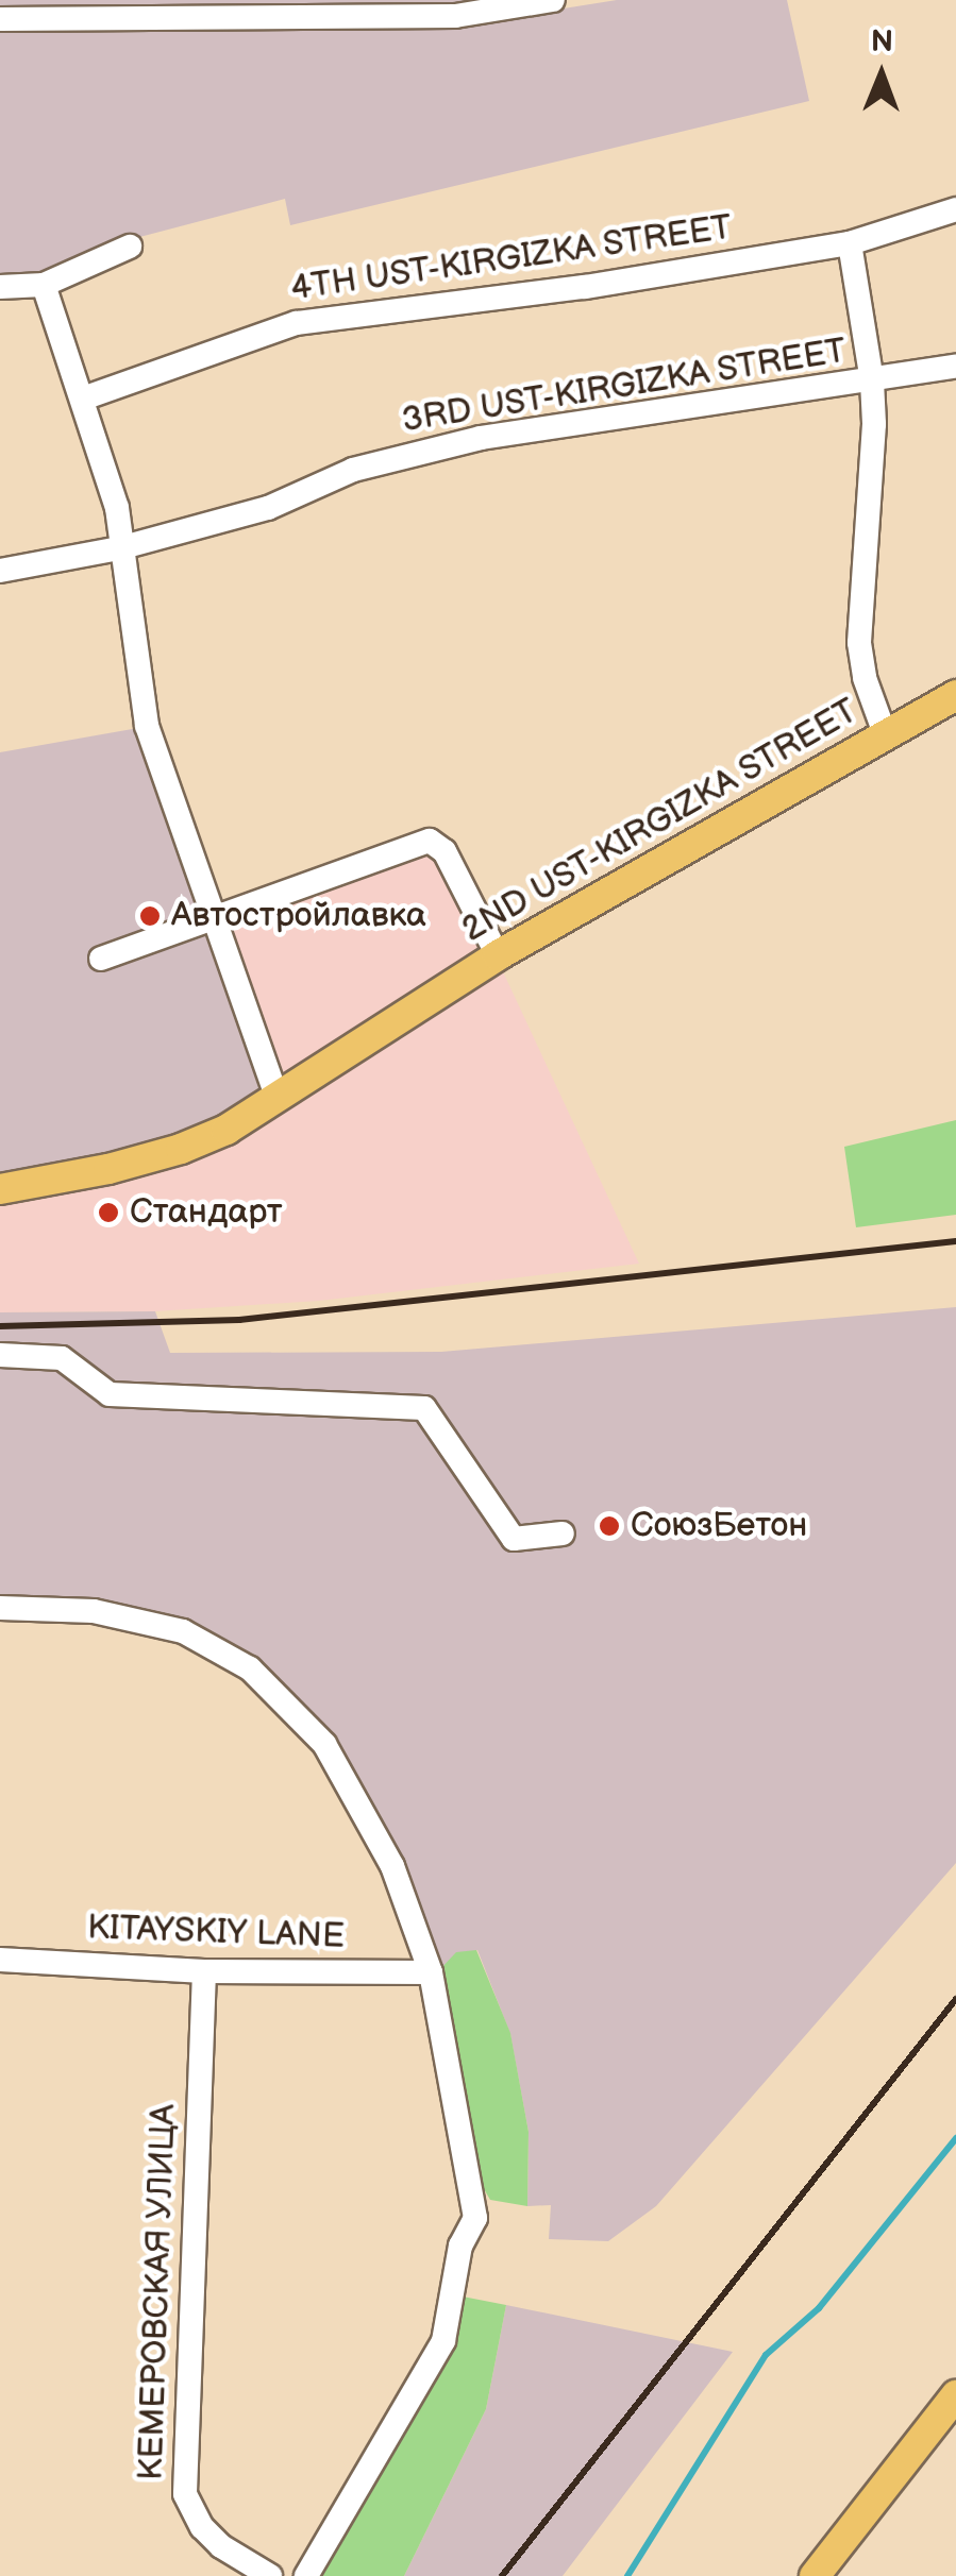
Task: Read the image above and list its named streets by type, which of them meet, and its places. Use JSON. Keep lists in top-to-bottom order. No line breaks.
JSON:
{"streets":{"main road":["2ND UST-KIRGIZKA STREET"],"street":["4TH UST-KIRGIZKA STREET","3RD UST-KIRGIZKA STREET","KITAYSKIY LANE","КЕМЕРОВСКАЯ УЛИЦА"]},"crossings":[["KITAYSKIY LANE","КЕМЕРОВСКАЯ УЛИЦА"]],"places":["Автостройлавка","Стандарт","СоюзБетон"],"north":"top"}
